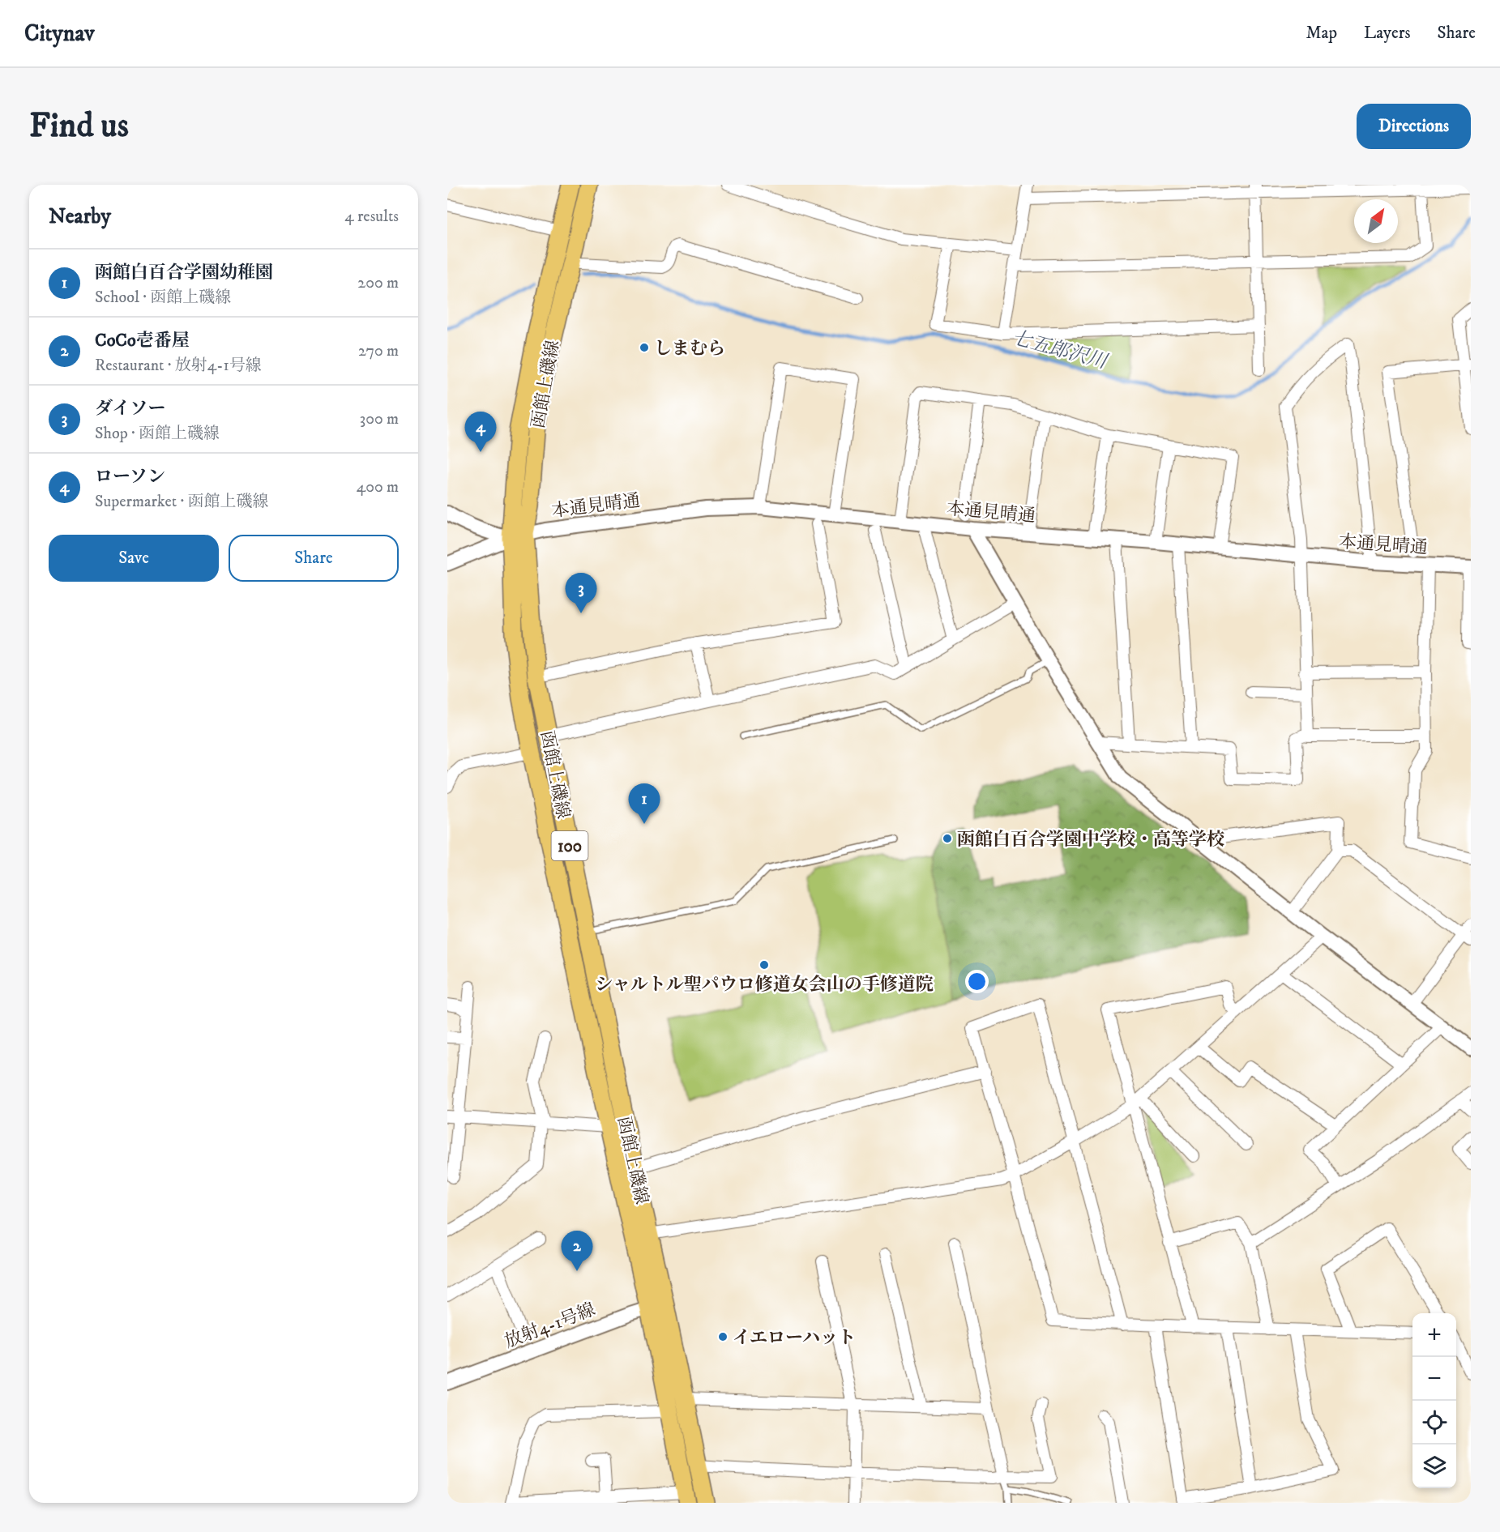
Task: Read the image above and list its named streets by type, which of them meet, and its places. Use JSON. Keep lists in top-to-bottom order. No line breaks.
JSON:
{"streets":{"main road":["函館上磯線","100"],"street":["本通見晴通","放射4-1号線"]},"crossings":[["函館上磯線","本通見晴通"],["函館上磯線","放射4-1号線"]],"water":["七五郎沢川"],"places":["しまむら","函館白百合学園中学校・高等学校","シャルトル聖パウロ修道女会山の手修道院","イエローハット"],"north":"top right","page":{"header":"Citynav","nav":["Map","Layers","Share"],"buttons":["Directions",["Save","Share"]],"title":"Find us","heading":["Nearby","4 results"],"list":[{"mark":"1","name":"函館白百合学園幼稚園","note":"School · 函館上磯線","value":"200 m"},{"mark":"2","name":"CoCo壱番屋","note":"Restaurant · 放射4-1号線","value":"270 m"},{"mark":"3","name":"ダイソー","note":"Shop · 函館上磯線","value":"300 m"},{"mark":"4","name":"ローソン","note":"Supermarket · 函館上磯線","value":"400 m"}],"pins":["4","3","1","2"],"map_buttons":["+","−"]}}
